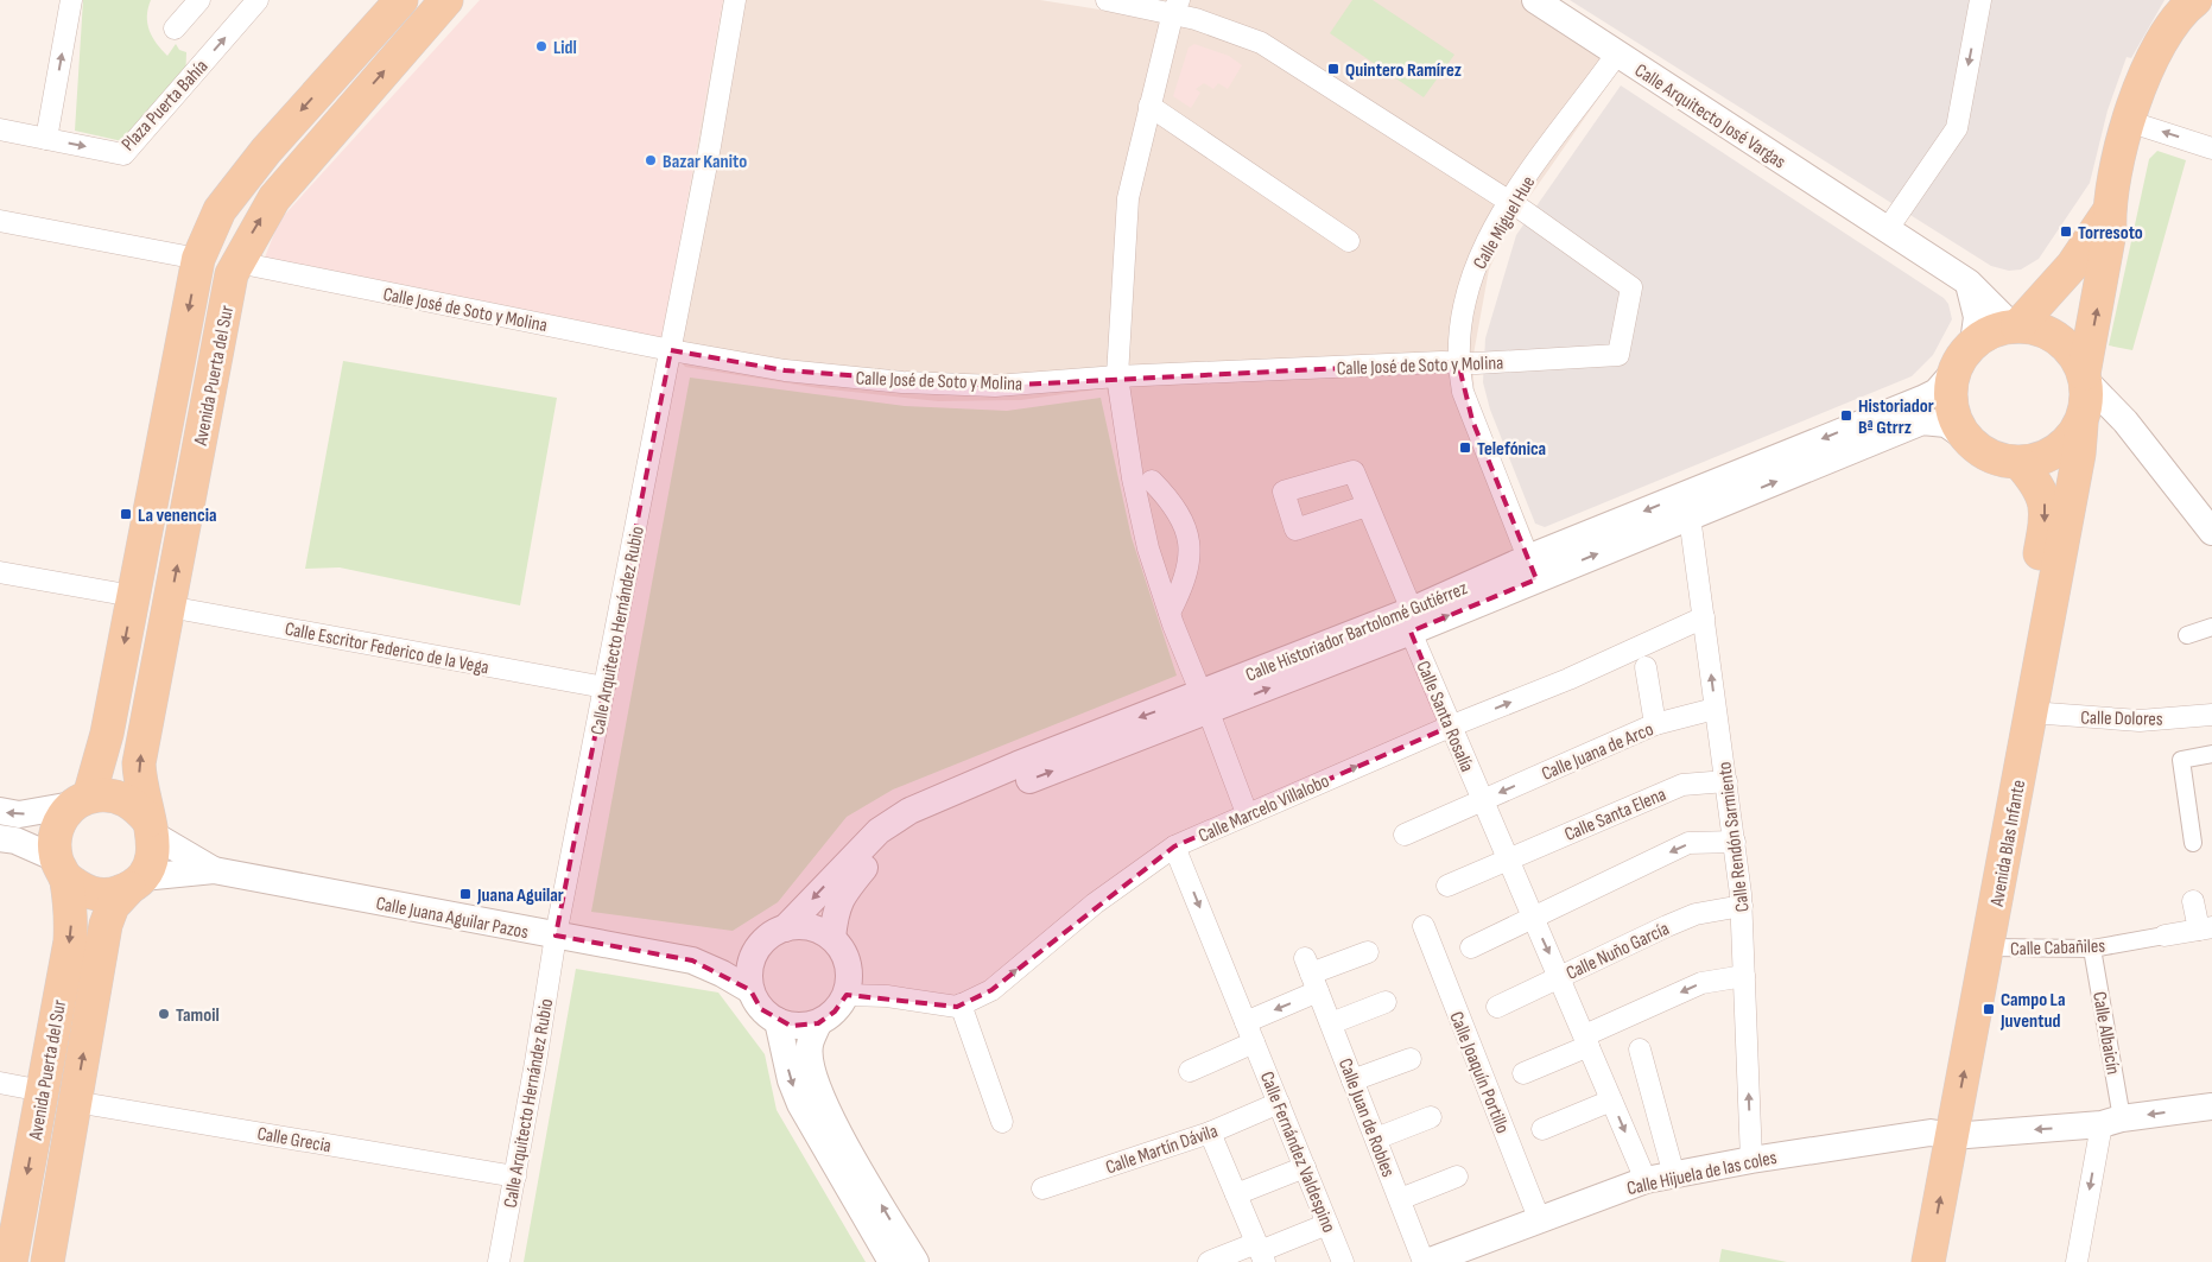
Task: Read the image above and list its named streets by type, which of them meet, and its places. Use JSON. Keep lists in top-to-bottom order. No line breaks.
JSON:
{"streets":{"main road":["Avenida Puerta del Sur","Avenida Blas Infante"],"street":["Plaza Puerta Bahía","Calle Arquitecto José Vargas","Calle Miguel Hue","Calle José de Soto y Molina","Calle Arquitecto Hernández Rubio","Calle Historiador Bartolomé Gutiérrez","Calle Escritor Federico de la Vega","Calle Santa Rosalía","Calle Dolores","Calle Juana de Arco","Calle Marcelo Villalobo","Calle Santa Elena","Calle Rendón Sarmiento","Calle Juana Aguilar Pazos","Calle Cabañiles","Calle Nuño García","Calle Albaicín","Calle Joaquín Portillo","Calle Juan de Robles","Calle Grecia","Calle Martín Dávila","Calle Fernández Valdespino","Calle Hijuela de las coles"]},"crossings":[["Calle Arquitecto José Vargas","Calle Miguel Hue"],["Calle Arquitecto José Vargas","Calle Historiador Bartolomé Gutiérrez"],["Calle Arquitecto José Vargas","Avenida Blas Infante"],["Calle Miguel Hue","Calle José de Soto y Molina"],["Calle Miguel Hue","Calle Historiador Bartolomé Gutiérrez"],["Calle José de Soto y Molina","Avenida Puerta del Sur"],["Calle José de Soto y Molina","Calle Arquitecto Hernández Rubio"],["Avenida Puerta del Sur","Calle Escritor Federico de la Vega"],["Avenida Puerta del Sur","Calle Juana Aguilar Pazos"],["Avenida Puerta del Sur","Calle Grecia"],["Calle Arquitecto Hernández Rubio","Calle Escritor Federico de la Vega"],["Calle Arquitecto Hernández Rubio","Calle Juana Aguilar Pazos"],["Calle Arquitecto Hernández Rubio","Calle Grecia"],["Calle Historiador Bartolomé Gutiérrez","Calle Santa Rosalía"],["Calle Historiador Bartolomé Gutiérrez","Calle Marcelo Villalobo"],["Calle Historiador Bartolomé Gutiérrez","Calle Rendón Sarmiento"],["Calle Historiador Bartolomé Gutiérrez","Avenida Blas Infante"],["Calle Historiador Bartolomé Gutiérrez","Calle Juana Aguilar Pazos"],["Calle Santa Rosalía","Calle Juana de Arco"],["Calle Santa Rosalía","Calle Marcelo Villalobo"],["Calle Santa Rosalía","Calle Santa Elena"],["Calle Santa Rosalía","Calle Nuño García"],["Calle Santa Rosalía","Calle Hijuela de las coles"],["Calle Dolores","Avenida Blas Infante"],["Calle Juana de Arco","Calle Rendón Sarmiento"],["Calle Marcelo Villalobo","Calle Rendón Sarmiento"],["Calle Marcelo Villalobo","Calle Juana Aguilar Pazos"],["Calle Marcelo Villalobo","Calle Fernández Valdespino"],["Calle Santa Elena","Calle Rendón Sarmiento"],["Calle Rendón Sarmiento","Calle Nuño García"],["Calle Rendón Sarmiento","Calle Hijuela de las coles"],["Avenida Blas Infante","Calle Cabañiles"],["Avenida Blas Infante","Calle Hijuela de las coles"],["Calle Cabañiles","Calle Albaicín"],["Calle Albaicín","Calle Hijuela de las coles"],["Calle Joaquín Portillo","Calle Hijuela de las coles"],["Calle Juan de Robles","Calle Hijuela de las coles"],["Calle Martín Dávila","Calle Fernández Valdespino"]],"one_way":["Plaza Puerta Bahía","Calle Marcelo Villalobo","Calle Fernández Valdespino"],"places":{"other":["Lidl","Bazar Kanito","Tamoil"],"transit":["Quintero Ramírez","Torresoto","Historiador Bª Gtrrz","Telefónica","La venencia","Juana Aguilar","Campo La Juventud"]}}
